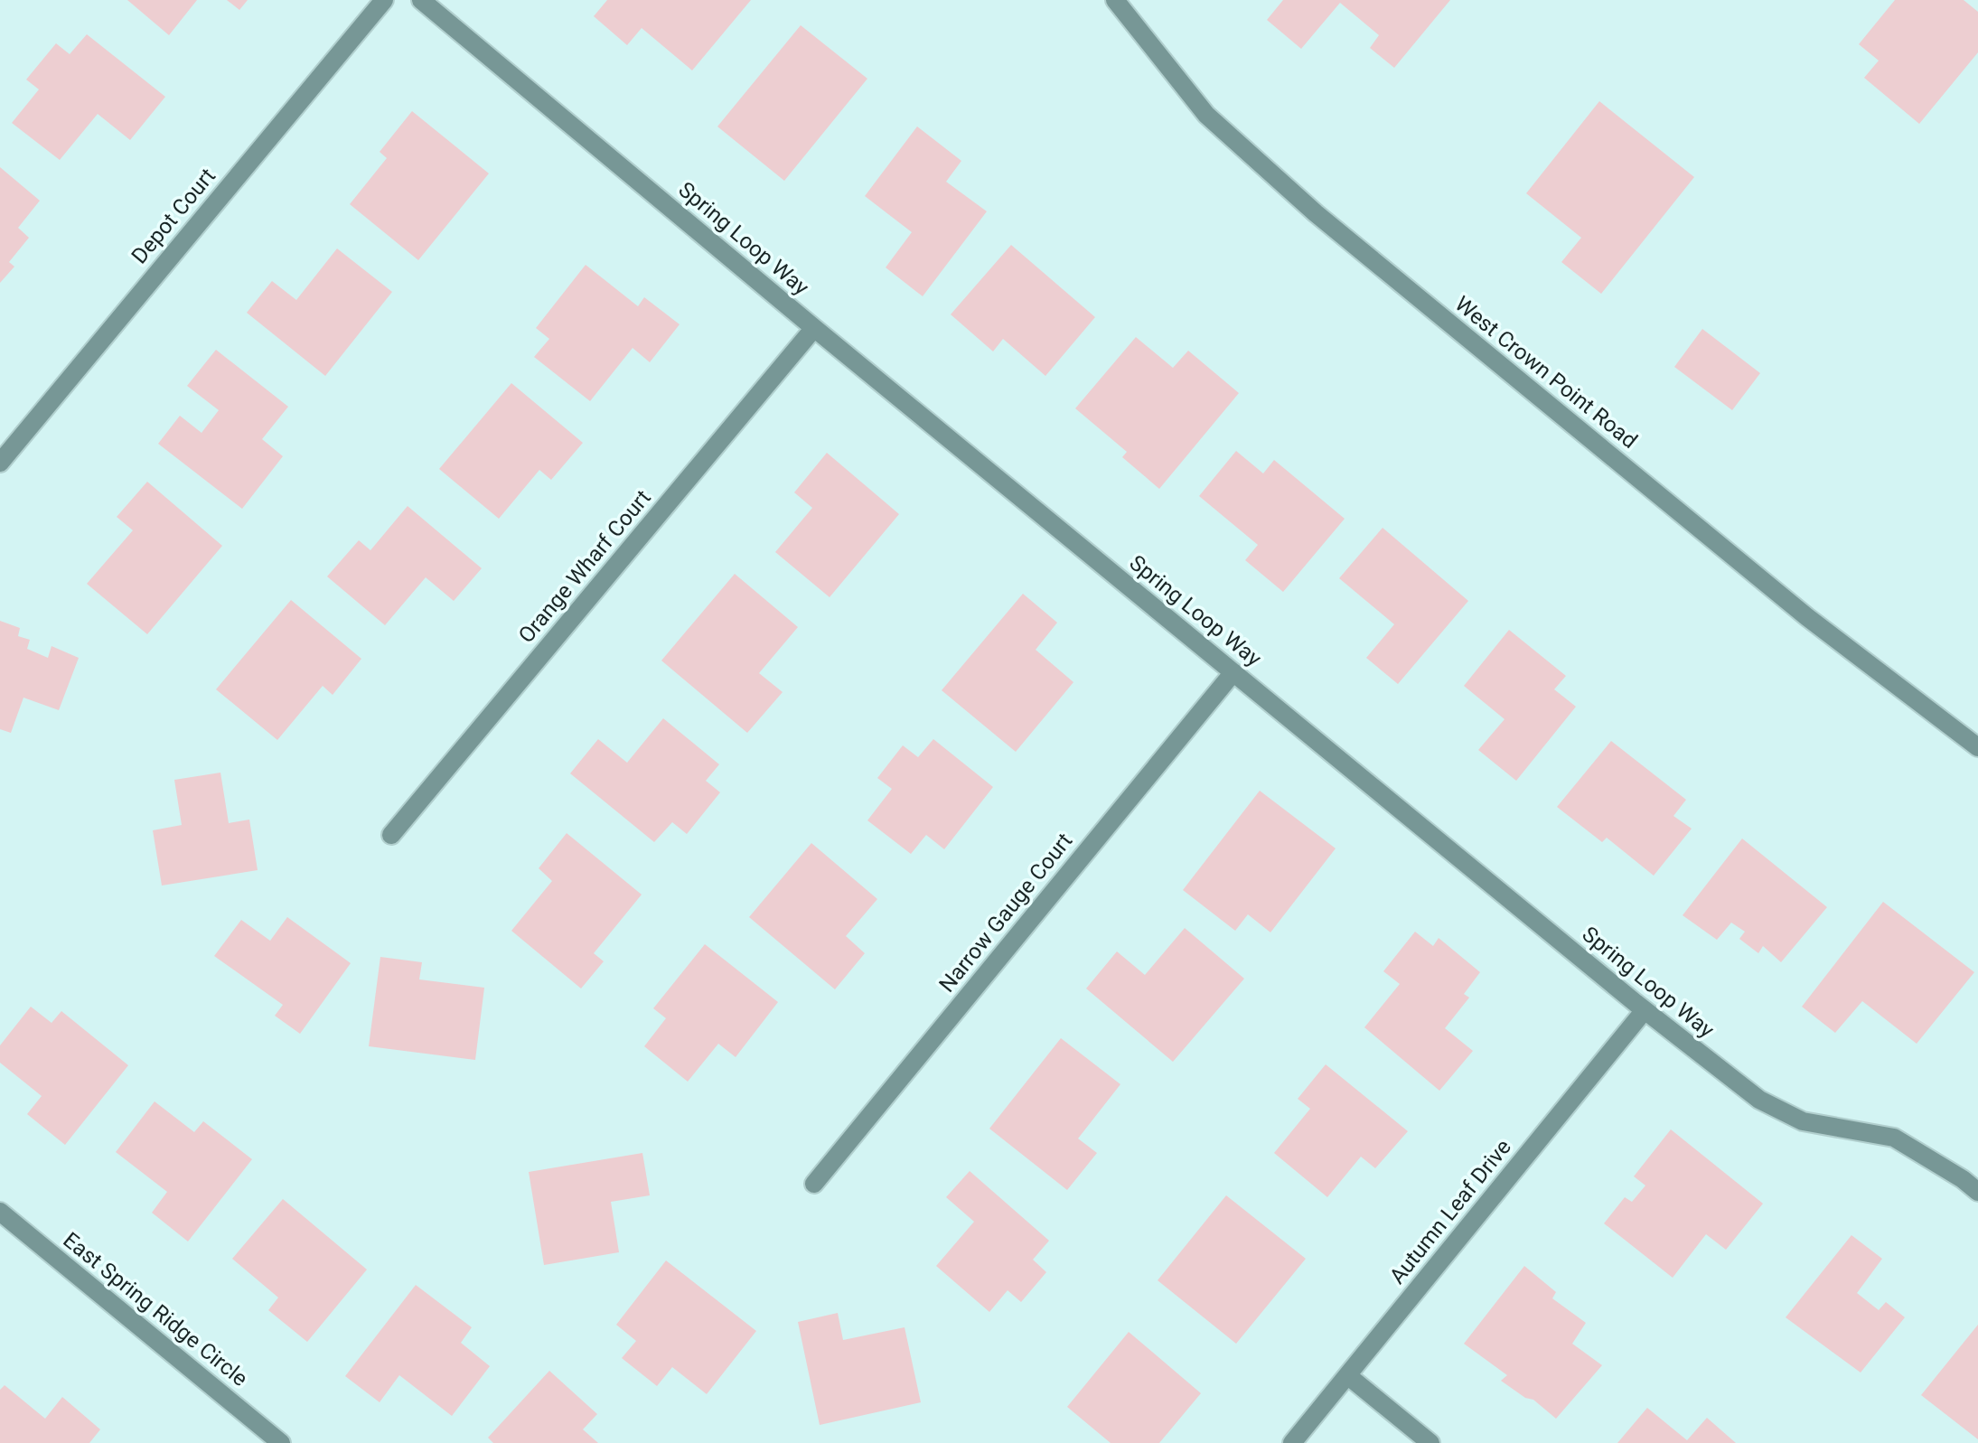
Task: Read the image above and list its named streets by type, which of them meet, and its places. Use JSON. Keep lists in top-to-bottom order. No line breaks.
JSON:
{"streets":{"street":["Depot Court","Spring Loop Way","West Crown Point Road","Orange Wharf Court","Narrow Gauge Court","Autumn Leaf Drive","East Spring Ridge Circle"]},"crossings":[["Spring Loop Way","Orange Wharf Court"],["Spring Loop Way","Narrow Gauge Court"],["Spring Loop Way","Autumn Leaf Drive"]]}
